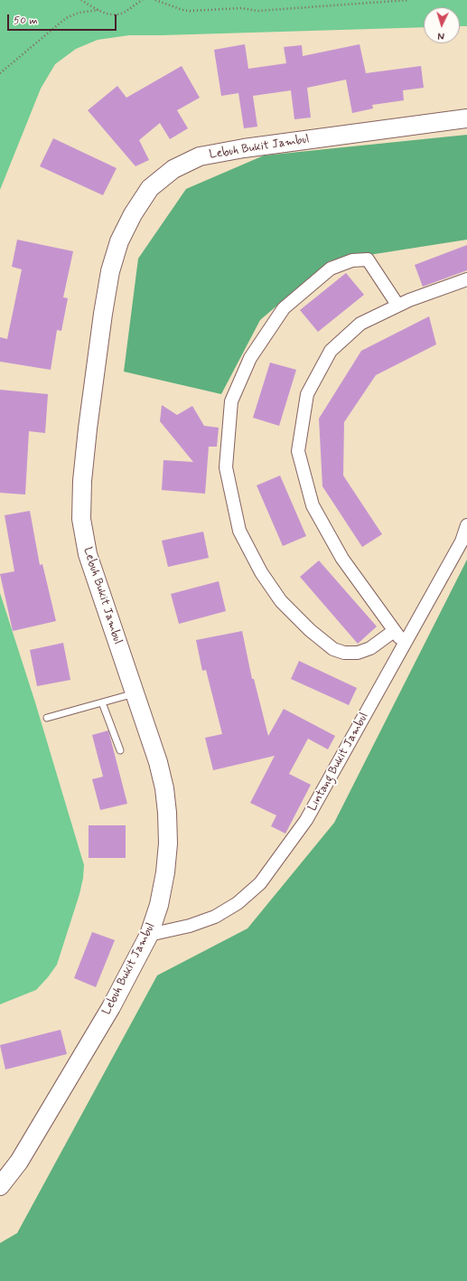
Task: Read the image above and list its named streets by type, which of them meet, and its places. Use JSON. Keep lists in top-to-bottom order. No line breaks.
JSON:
{"streets":{"main road":["Lebuh Bukit Jambul"],"street":["Lintang Bukit Jambul"]},"crossings":[["Lebuh Bukit Jambul","Lintang Bukit Jambul"]],"scale_bar":"50 m","north":"bottom"}
